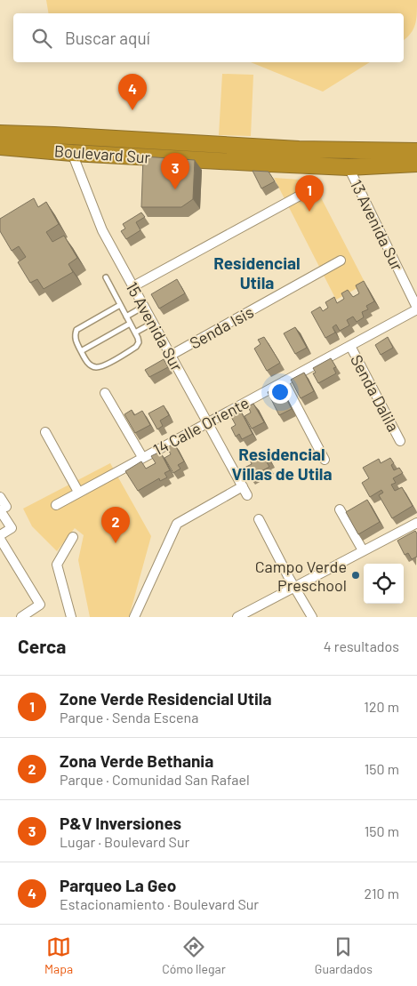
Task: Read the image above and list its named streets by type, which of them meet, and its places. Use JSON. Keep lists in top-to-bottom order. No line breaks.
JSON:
{"streets":{"highway":["Boulevard Sur"],"street":["13 Avenida Sur","15 Avenida Sur","Senda Isis","Senda Dalila","14 Calle Oriente"]},"crossings":[["Boulevard Sur","13 Avenida Sur"],["Boulevard Sur","15 Avenida Sur"],["13 Avenida Sur","14 Calle Oriente"],["15 Avenida Sur","Senda Isis"],["15 Avenida Sur","14 Calle Oriente"],["Senda Dalila","14 Calle Oriente"]],"districts":["Residencial Utila","Residencial Villas de Utila"],"places":["Campo Verde Preschool"],"page":{"search":"Buscar aquí","pins":["4","3","1","2"],"heading":["Cerca","4 resultados"],"list":[{"mark":"1","name":"Zone Verde Residencial Utila","note":"Parque · Senda Escena","value":"120 m"},{"mark":"2","name":"Zona Verde Bethania","note":"Parque · Comunidad San Rafael","value":"150 m"},{"mark":"3","name":"P&V Inversiones","note":"Lugar · Boulevard Sur","value":"150 m"},{"mark":"4","name":"Parqueo La Geo","note":"Estacionamiento · Boulevard Sur","value":"210 m"}],"nav":["Mapa","Cómo llegar","Guardados"]}}
